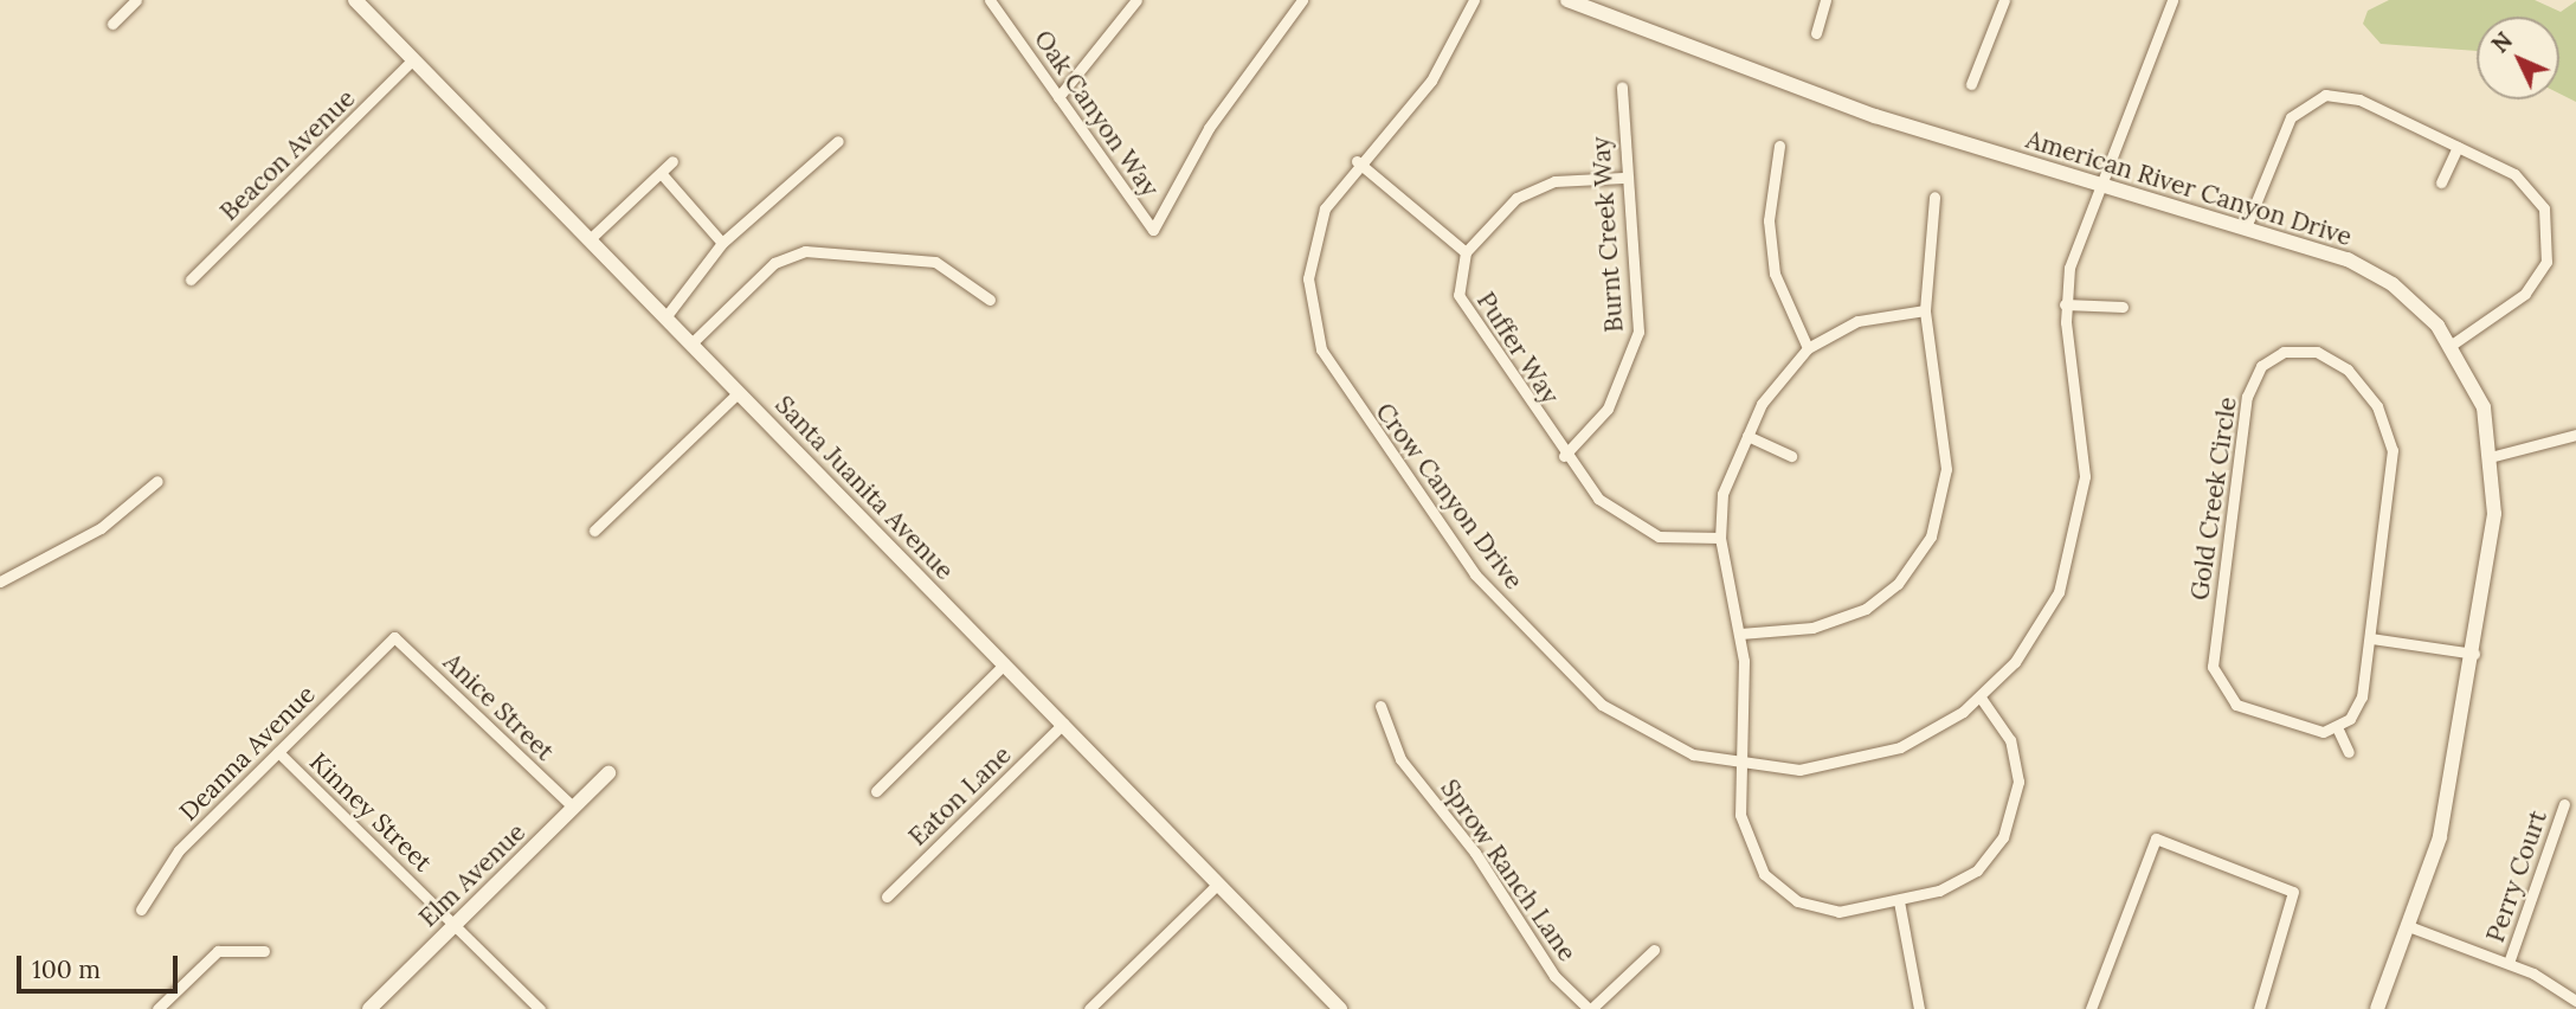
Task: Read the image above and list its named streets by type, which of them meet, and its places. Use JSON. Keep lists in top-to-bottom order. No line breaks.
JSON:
{"streets":{"street":["Oak Canyon Way","Beacon Avenue","American River Canyon Drive","Burnt Creek Way","Puffer Way","Santa Juanita Avenue","Crow Canyon Drive","Gold Creek Circle","Anice Street","Deanna Avenue","Eaton Lane","Kinney Street","Sprow Ranch Lane","Elm Avenue","Perry Court"]},"crossings":[["Beacon Avenue","Santa Juanita Avenue"],["American River Canyon Drive","Crow Canyon Drive"],["Burnt Creek Way","Puffer Way"],["Santa Juanita Avenue","Eaton Lane"],["Anice Street","Deanna Avenue"],["Anice Street","Elm Avenue"],["Deanna Avenue","Kinney Street"],["Kinney Street","Elm Avenue"]],"scale_bar":"100 m","north":"top left"}
